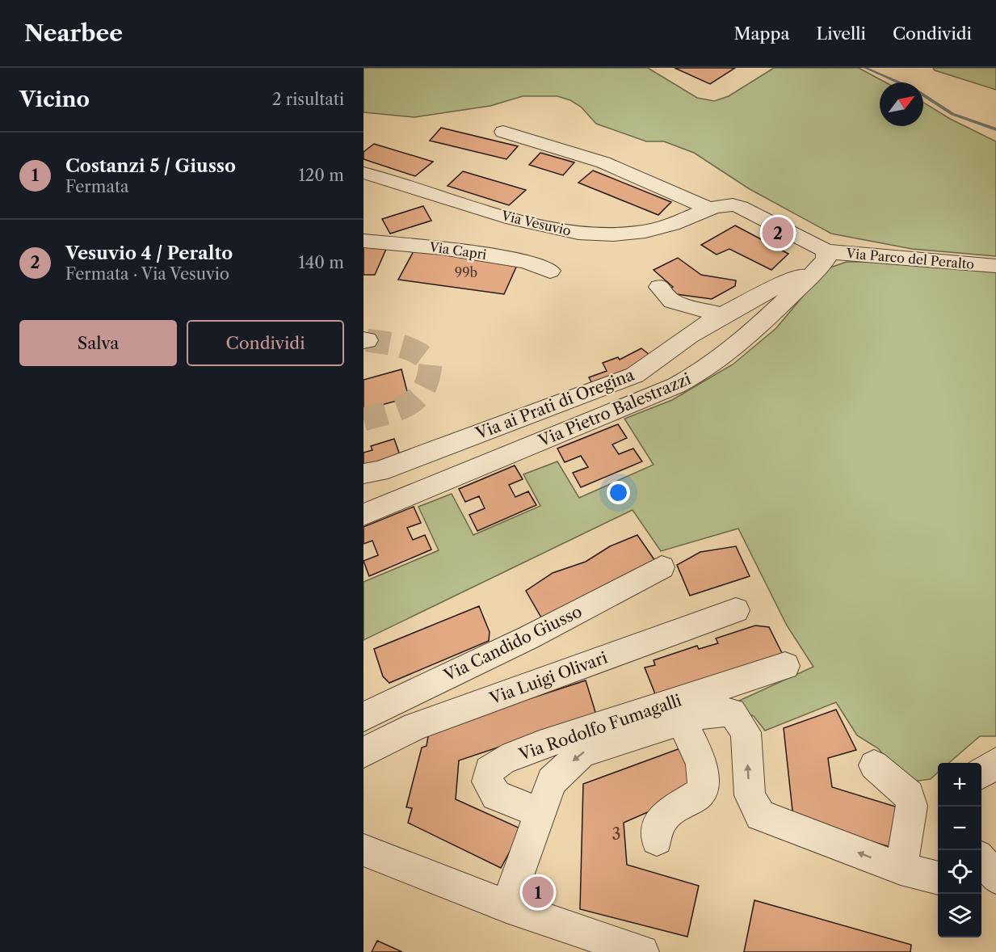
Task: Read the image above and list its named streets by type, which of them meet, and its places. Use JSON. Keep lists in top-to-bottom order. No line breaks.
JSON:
{"streets":{"street":["Via Vesuvio","Via Capri","Via Parco del Peralto","Via ai Prati di Oregina","Via Pietro Balestrazzi","Via Candido Giusso","Via Luigi Olivari","Via Rodolfo Fumagalli"]},"crossings":[["Via Vesuvio","Via Parco del Peralto"],["Via Vesuvio","Via Pietro Balestrazzi"],["Via Parco del Peralto","Via Pietro Balestrazzi"],["Via ai Prati di Oregina","Via Pietro Balestrazzi"]],"house_numbers":["99b","3"],"north":"top right","page":{"header":"Nearbee","nav":["Mappa","Livelli","Condividi"],"heading":["Vicino","2 risultati"],"list":[{"mark":"1","name":"Costanzi 5 / Giusso","note":"Fermata","value":"120 m"},{"mark":"2","name":"Vesuvio 4 / Peralto","note":"Fermata · Via Vesuvio","value":"140 m"}],"pins":["2","1"],"buttons":["Salva","Condividi"],"map_buttons":["+","−"]}}
